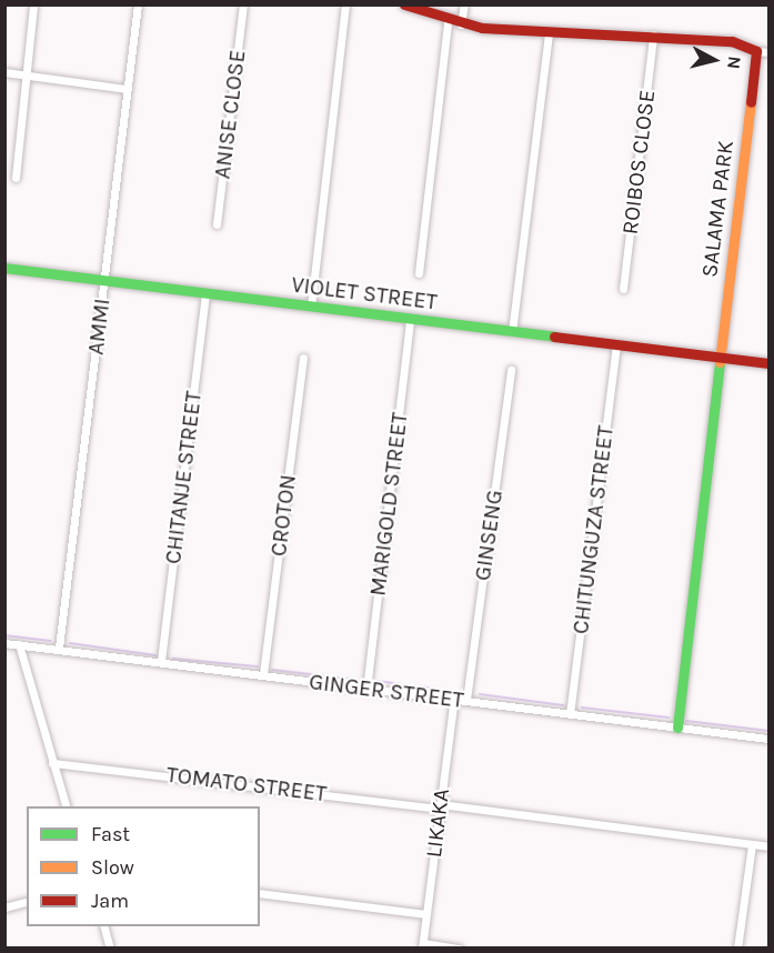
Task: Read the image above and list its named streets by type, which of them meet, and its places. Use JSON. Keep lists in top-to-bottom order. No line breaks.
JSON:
{"streets":{"street":["ANISE CLOSE","ROIBOS CLOSE","SALAMA PARK","VIOLET STREET","AMMI","CHITANJE STREET","MARIGOLD STREET","CROTON","CHITUNGUZA STREET","GINSENG","GINGER STREET","TOMATO STREET","LIKAKA"]},"crossings":[["SALAMA PARK","VIOLET STREET"],["SALAMA PARK","GINGER STREET"],["VIOLET STREET","AMMI"],["VIOLET STREET","CHITANJE STREET"],["VIOLET STREET","MARIGOLD STREET"],["VIOLET STREET","CHITUNGUZA STREET"],["AMMI","GINGER STREET"],["CHITANJE STREET","GINGER STREET"],["MARIGOLD STREET","GINGER STREET"],["CROTON","GINGER STREET"],["CHITUNGUZA STREET","GINGER STREET"],["GINSENG","GINGER STREET"],["GINGER STREET","LIKAKA"],["TOMATO STREET","LIKAKA"]],"legend":["Fast","Slow","Jam"],"north":"right"}
